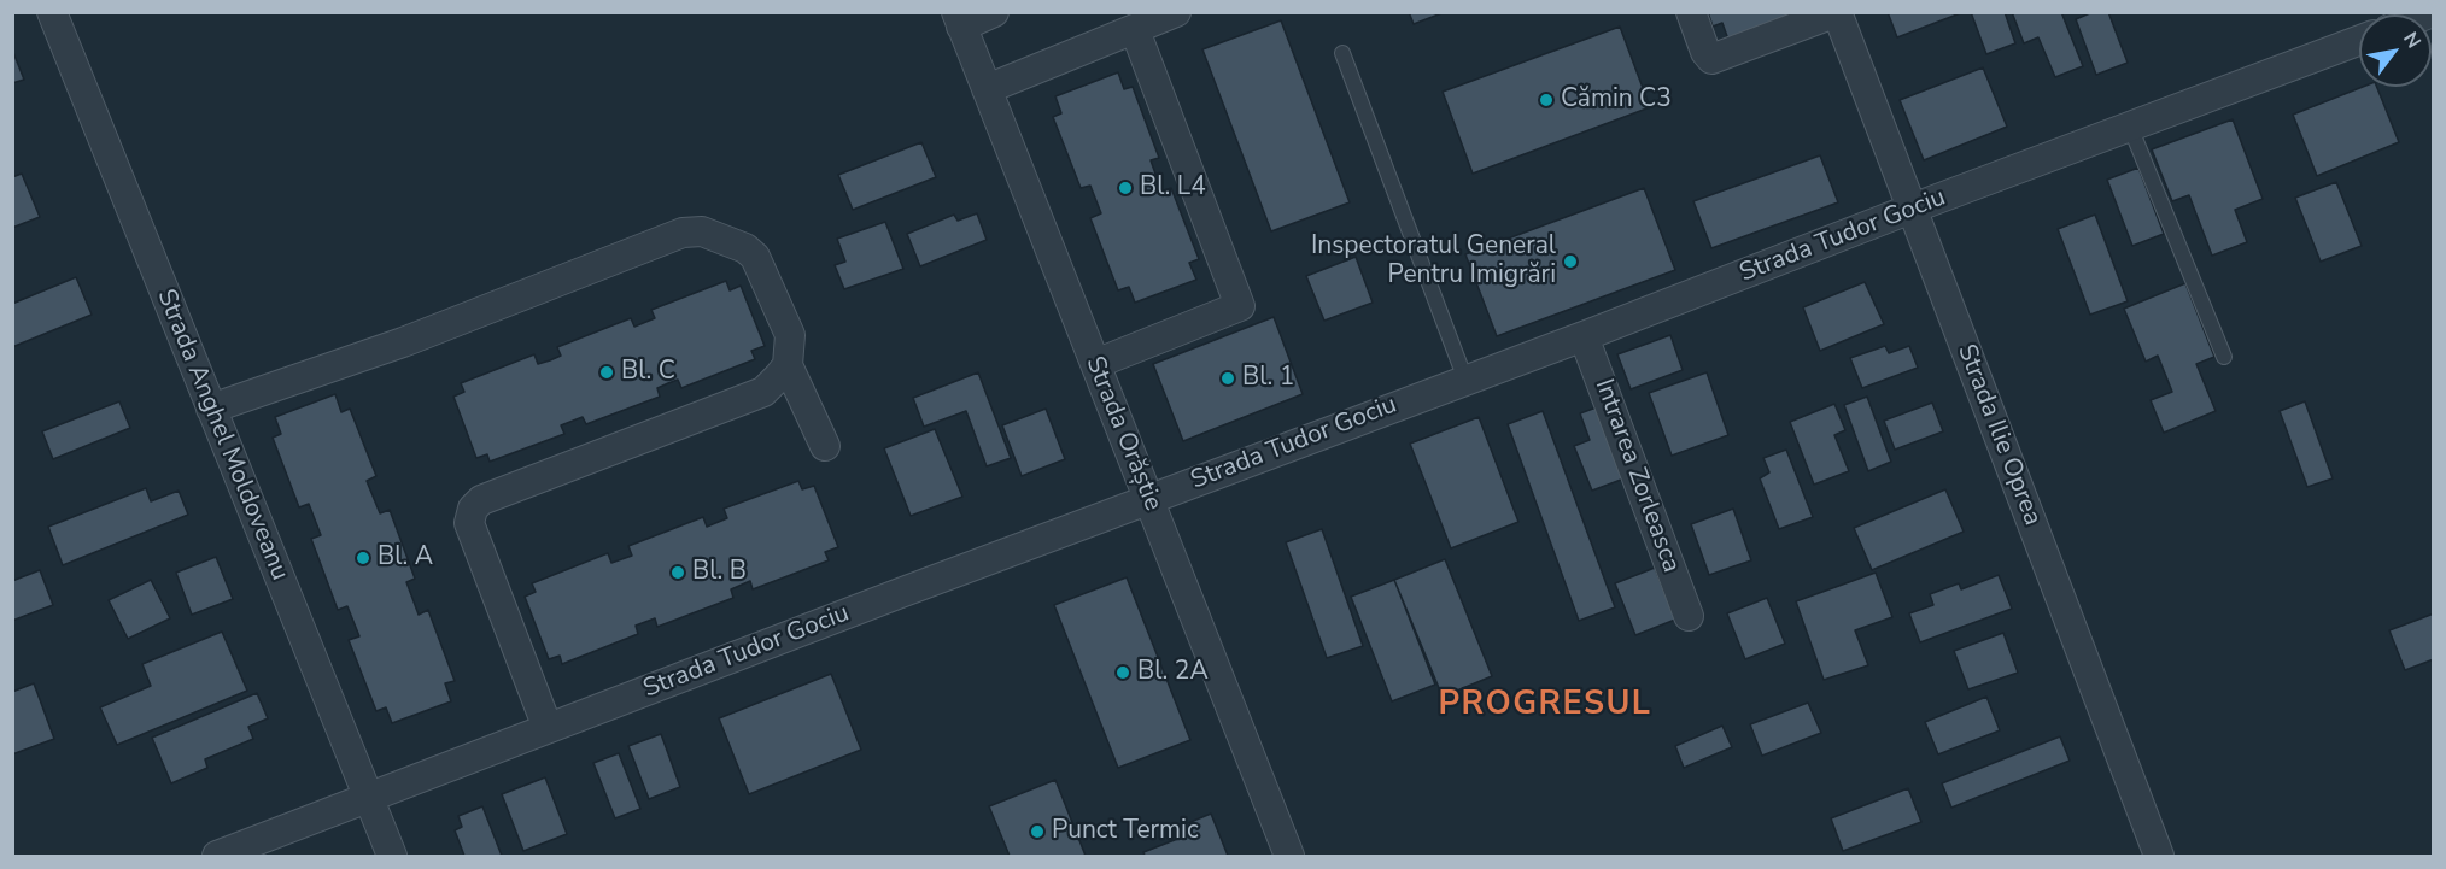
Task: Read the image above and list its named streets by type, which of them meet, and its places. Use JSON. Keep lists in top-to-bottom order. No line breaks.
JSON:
{"streets":{"street":["Strada Tudor Gociu","Strada Orăștie","Strada Anghel Moldoveanu","Strada Ilie Oprea","Intrarea Zorleasca"]},"crossings":[["Strada Tudor Gociu","Strada Orăștie"],["Strada Tudor Gociu","Strada Anghel Moldoveanu"],["Strada Tudor Gociu","Strada Ilie Oprea"],["Strada Tudor Gociu","Intrarea Zorleasca"]],"districts":["PROGRESUL"],"places":["Cămin C3","Bl. L4","Inspectoratul General Pentru Imigrări","Bl. C","Bl. 1","Bl. A","Bl. B","Bl. 2A","Punct Termic"],"north":"top right"}
